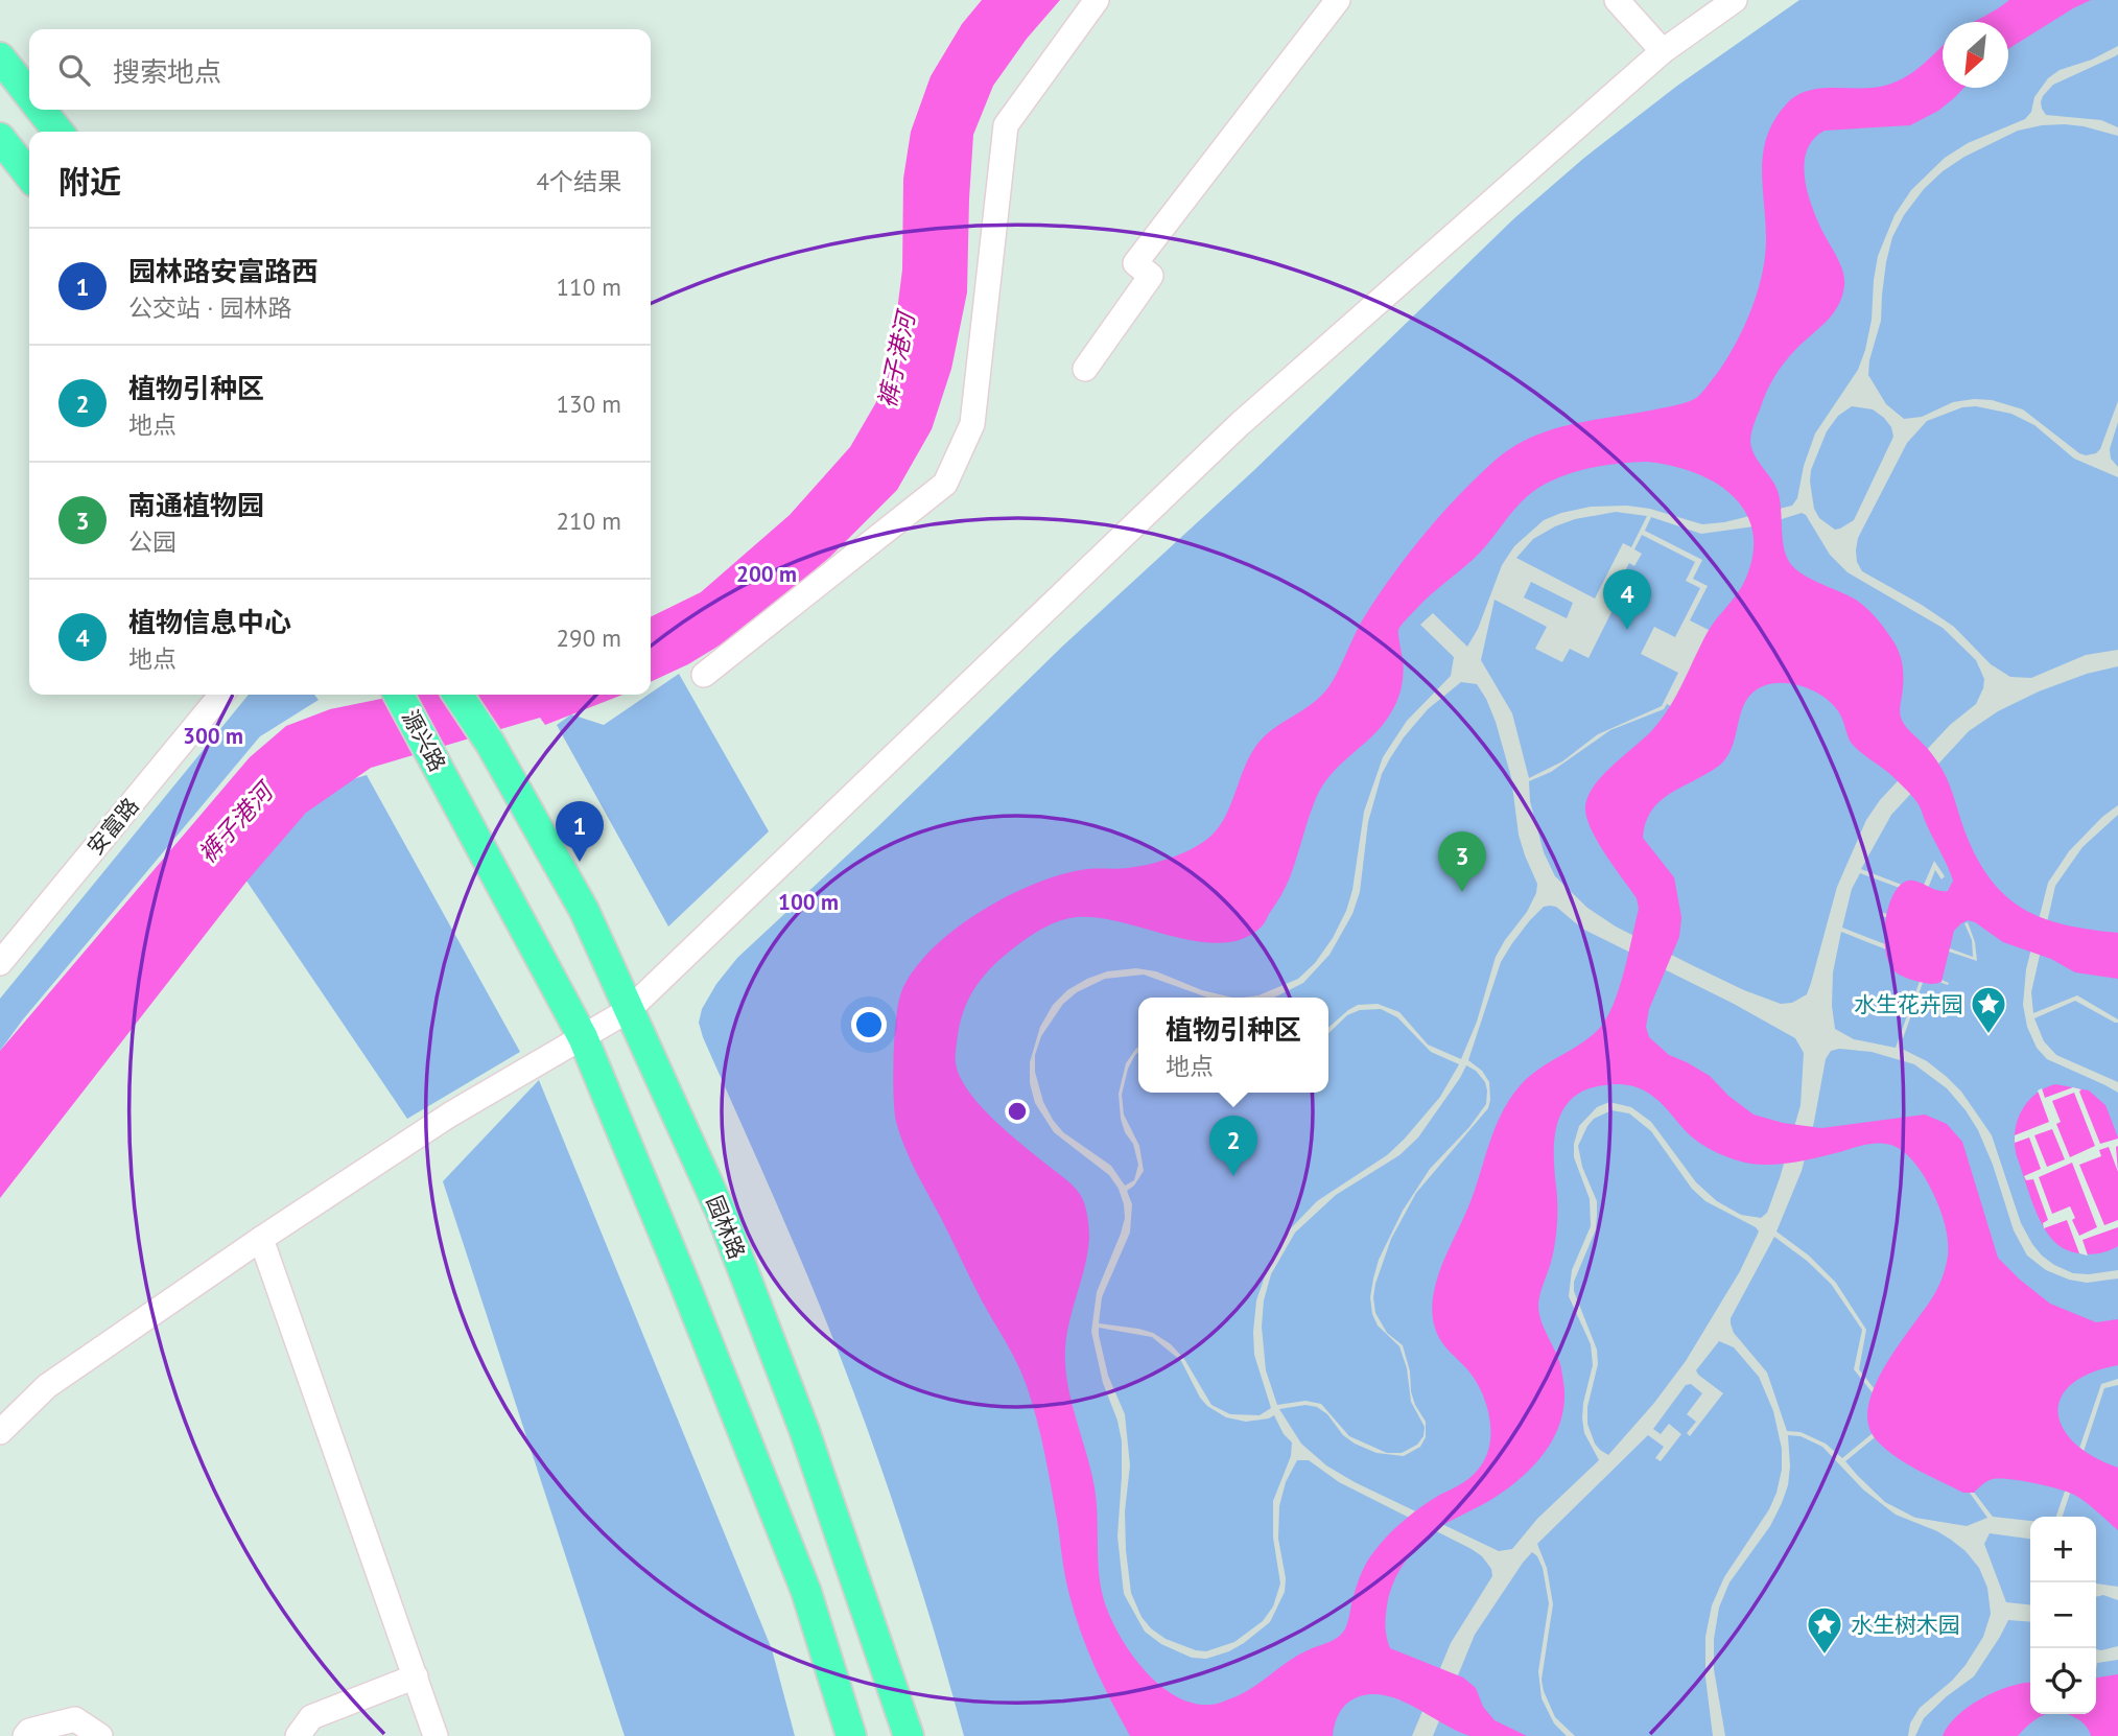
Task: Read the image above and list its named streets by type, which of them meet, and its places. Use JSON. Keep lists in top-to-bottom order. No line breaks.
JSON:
{"streets":{"main road":["源兴路","园林路"],"street":["安富路"]},"water":["裤子港河"],"places":{"place":["水生花卉园","水生树木园"]},"north":"bottom left","page":{"search":"搜索地点","heading":["附近","4个结果"],"list":[{"mark":"1","name":"园林路安富路西","note":"公交站 · 园林路","value":"110 m"},{"mark":"2","name":"植物引种区","note":"地点","value":"130 m"},{"mark":"3","name":"南通植物园","note":"公园","value":"210 m"},{"mark":"4","name":"植物信息中心","note":"地点","value":"290 m"}],"pins":["4","1","3","2"],"popup":["植物引种区","地点"],"map_buttons":["+","−"]},"rings":["200 m","300 m","100 m"]}
